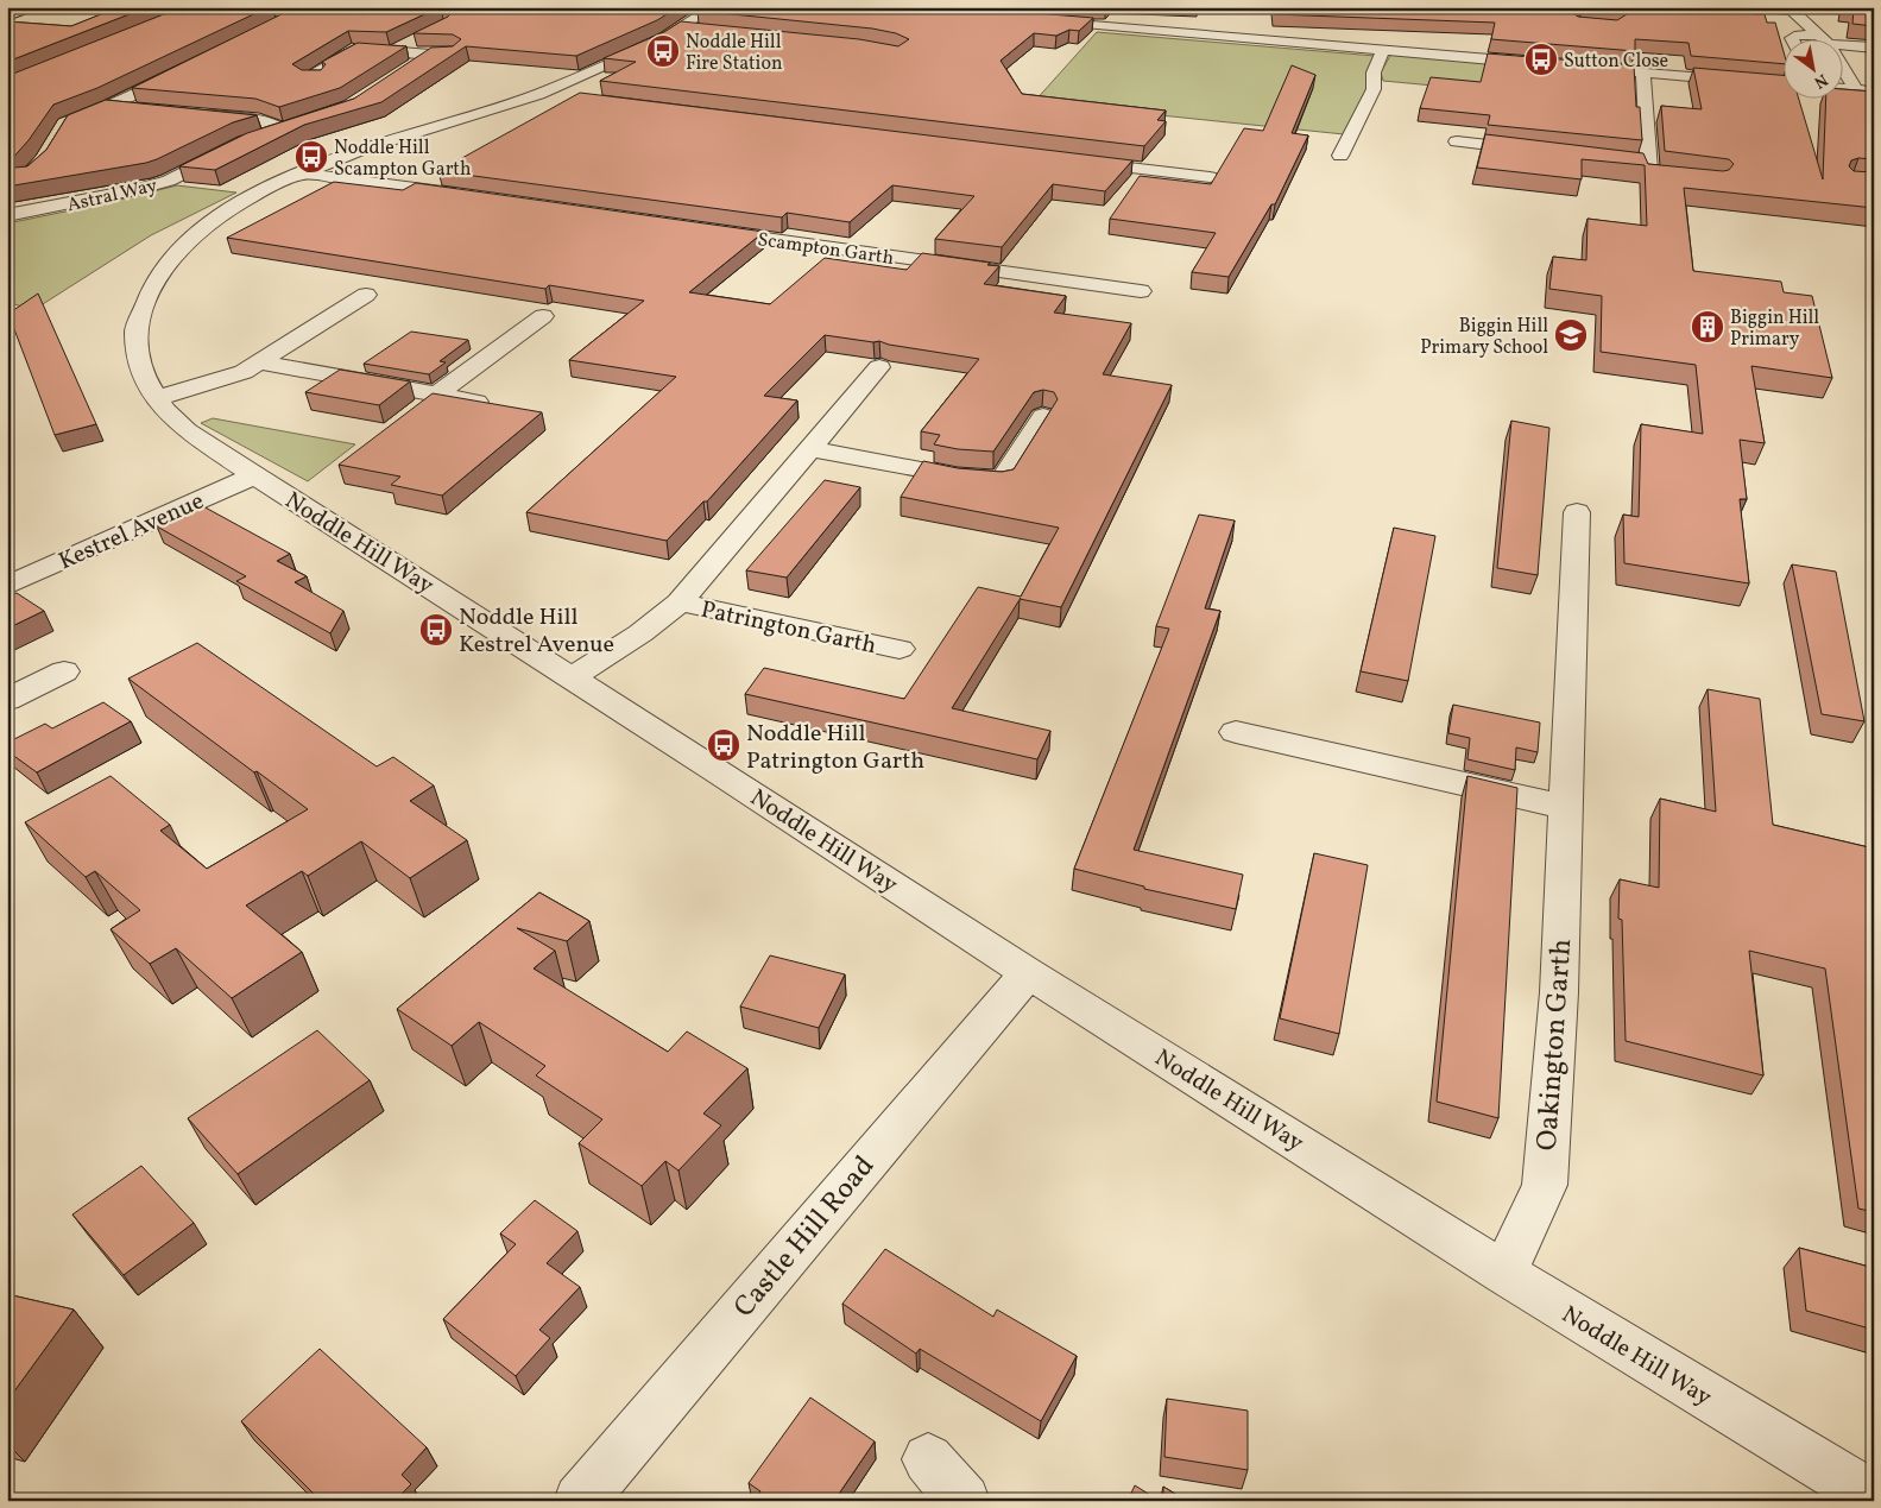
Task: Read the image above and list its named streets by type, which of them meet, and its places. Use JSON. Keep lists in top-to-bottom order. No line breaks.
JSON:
{"streets":{"street":["Astral Way","Scampton Garth","Kestrel Avenue","Noddle Hill Way","Patrington Garth","Oakington Garth","Castle Hill Road"]},"crossings":[["Kestrel Avenue","Noddle Hill Way"],["Noddle Hill Way","Patrington Garth"],["Noddle Hill Way","Oakington Garth"],["Noddle Hill Way","Castle Hill Road"]],"places":{"bus stop":["Noddle Hill Fire Station","Sutton Close","Noddle Hill Scampton Garth","Noddle Hill Kestrel Avenue","Noddle Hill Patrington Garth"],"building":["Biggin Hill Primary"],"school or university":["Biggin Hill Primary School"]},"north":"bottom right"}
